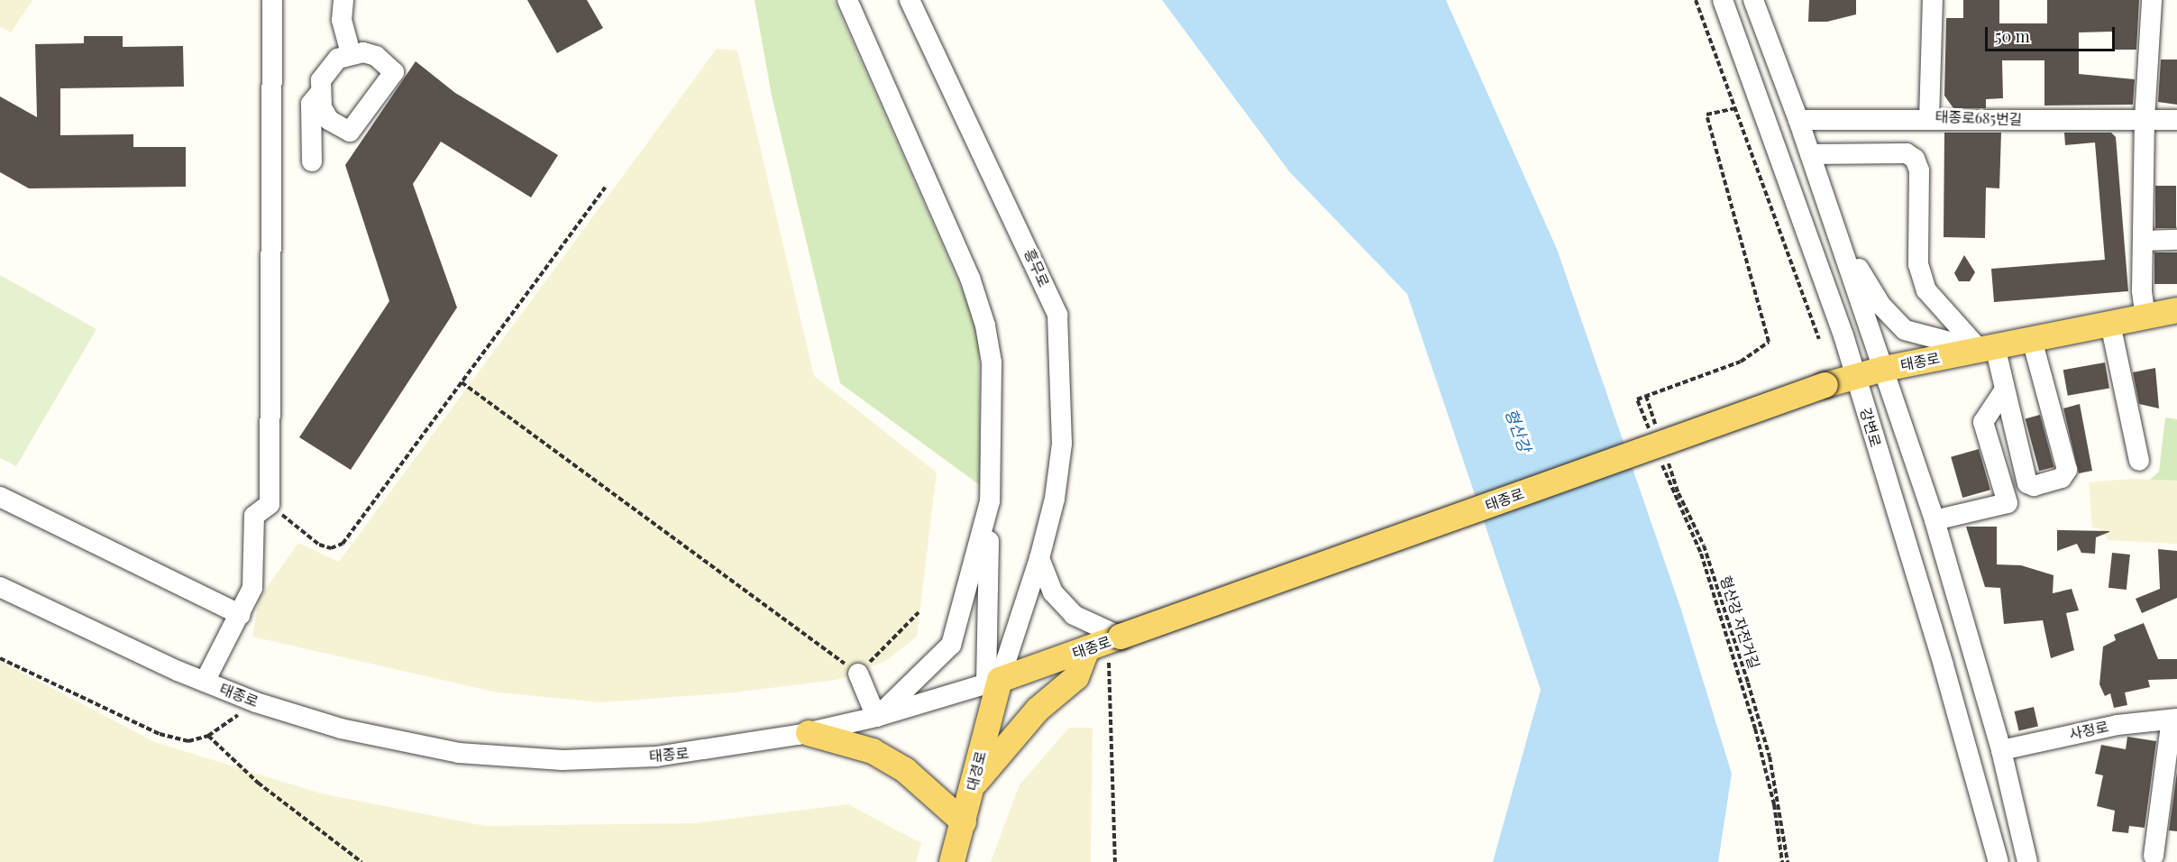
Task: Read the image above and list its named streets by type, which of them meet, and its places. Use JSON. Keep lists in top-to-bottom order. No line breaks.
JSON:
{"streets":{"main road":["태종로","대경로"],"street":["태종로685번길","흥무로","강변로","사정로"],"path":["형산강 자전거길"]},"crossings":[["흥무로","태종로"],["흥무로","대경로"],["태종로","강변로"],["태종로","대경로"],["강변로","사정로"]],"water":["형산강"],"scale_bar":"50 m"}
